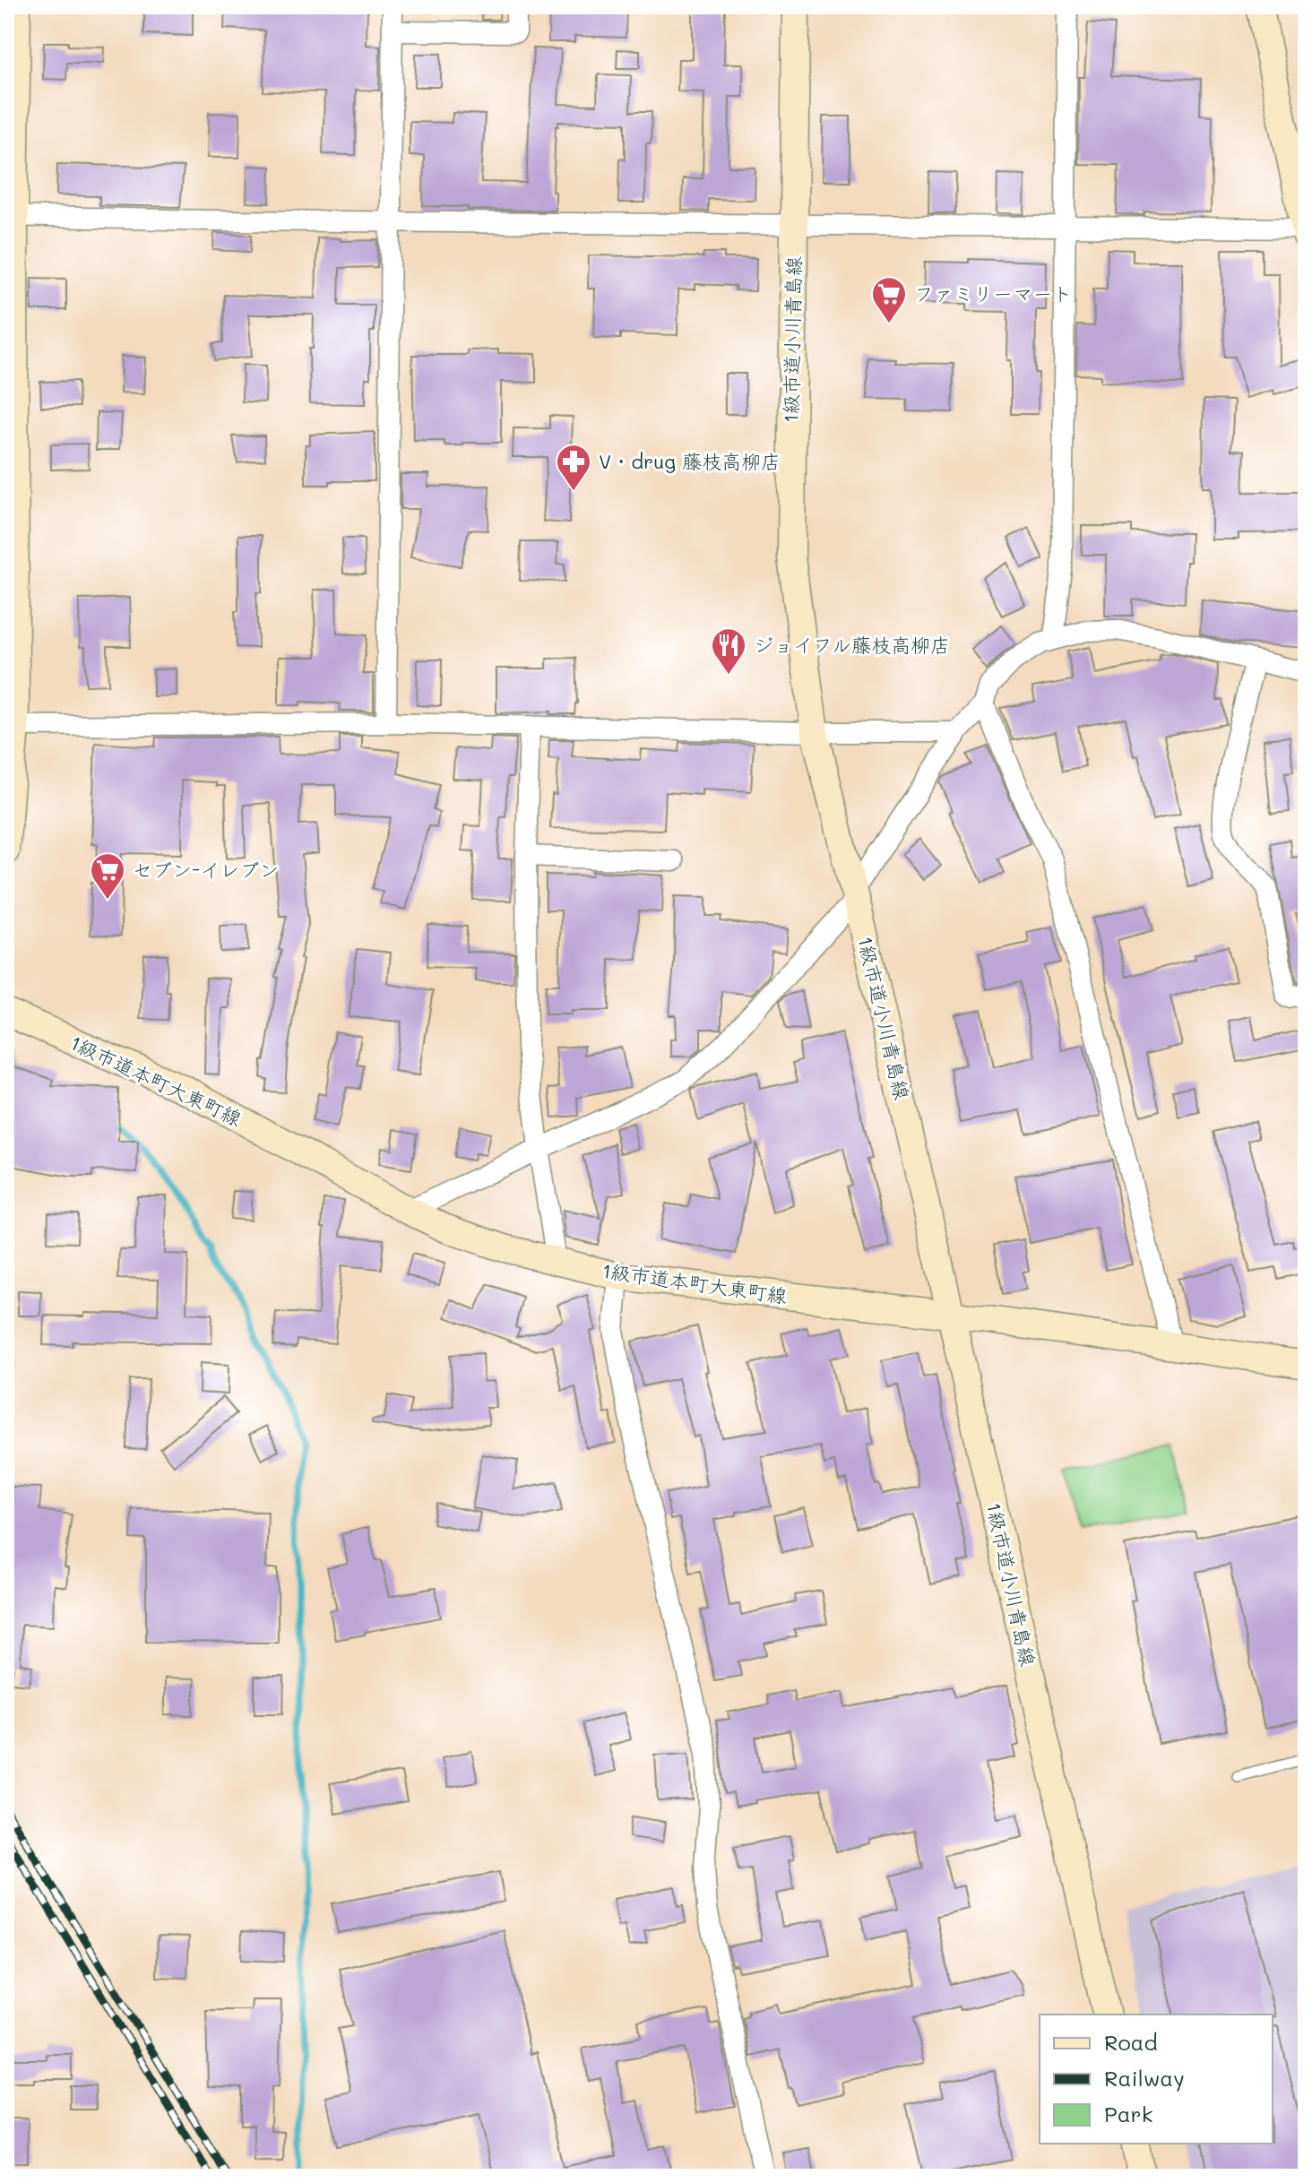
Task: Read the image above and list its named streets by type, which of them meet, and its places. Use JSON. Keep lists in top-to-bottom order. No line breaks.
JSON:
{"streets":{"street":["1級市道小川青島線","1級市道本町大東町線"]},"crossings":[["1級市道小川青島線","1級市道本町大東町線"]],"places":{"supermarket":["ファミリーマート","セブン-イレブン"],"pharmacy":["V・drug 藤枝高柳店"],"restaurant":["ジョイフル藤枝高柳店"]},"legend":["Road","Railway","Park"]}
